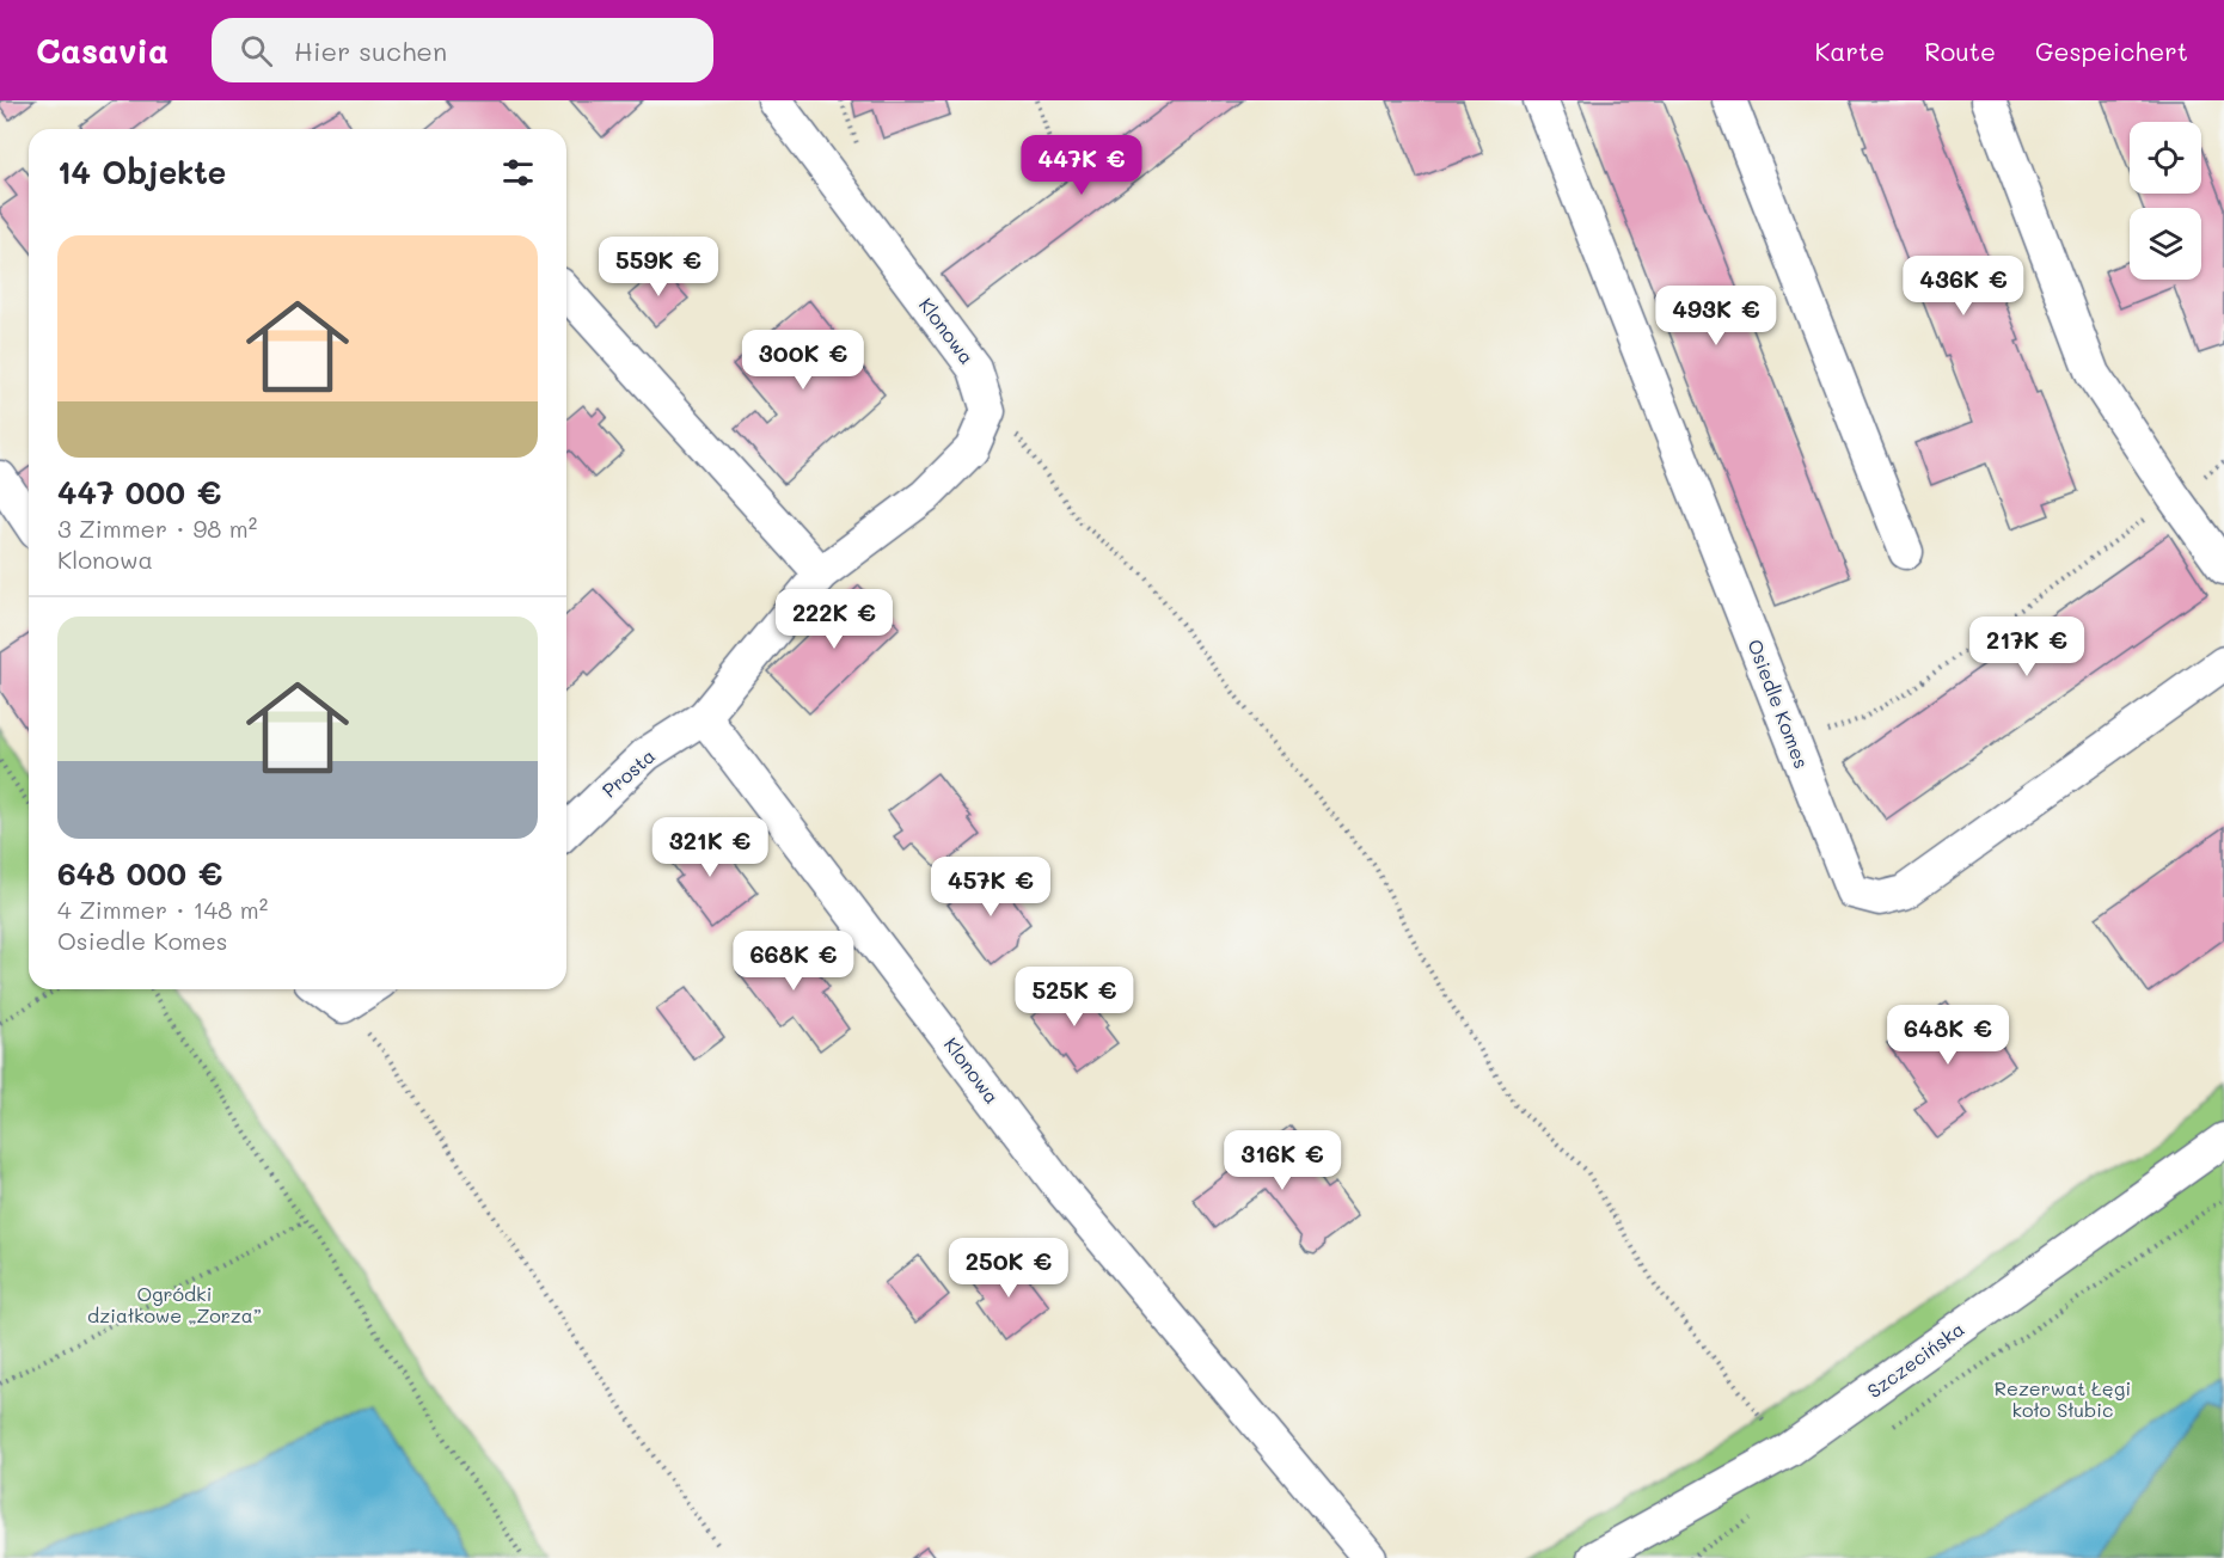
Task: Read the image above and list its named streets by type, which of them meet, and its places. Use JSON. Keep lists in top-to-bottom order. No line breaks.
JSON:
{"streets":{"street":["Klonowa","Osiedle Komes","Prosta","Szczecińska"]},"crossings":[["Klonowa","Prosta"]],"parks":["Ogródki działkowe „Zorza”","Rezerwat Łęgi koło Słubic"],"page":{"header":"Casavia","search":"Hier suchen","nav":["Karte","Route","Gespeichert"],"heading":"14 Objekte","price":["447K €","559K €","436K €","493K €","300K €","222K €","217K €","321K €","457K €","668K €","525K €","648K €","316K €","250K €"],"list":[{"name":"447 000 €","note":"3 Zimmer · 98 m² · Klonowa"},{"name":"648 000 €","note":"4 Zimmer · 148 m² · Osiedle Komes"}]}}
